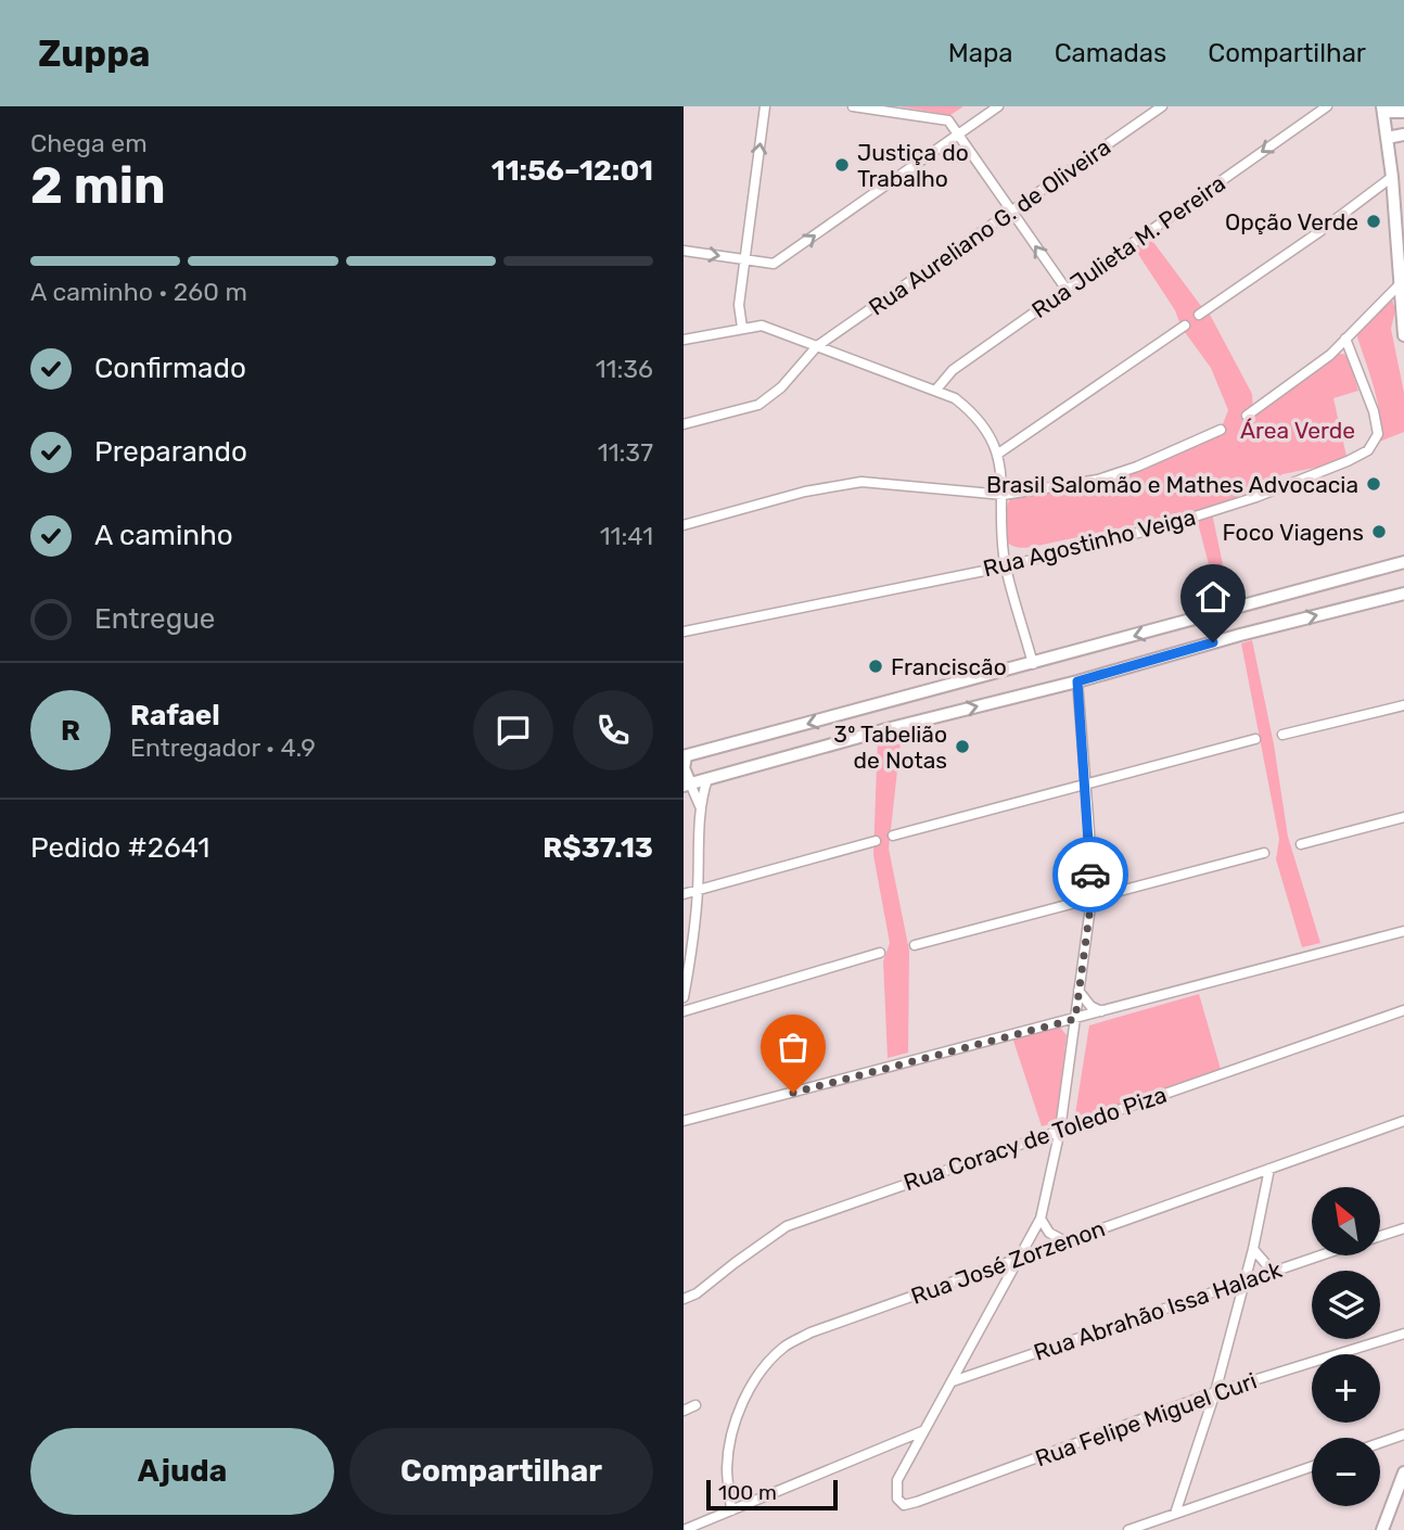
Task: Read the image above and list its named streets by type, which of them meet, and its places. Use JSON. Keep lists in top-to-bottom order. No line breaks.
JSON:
{"streets":{"street":["Rua Aureliano G. de Oliveira","Rua Julieta M. Pereira","Rua Agostinho Veiga","Rua Coracy de Toledo Piza","Rua José Zorzenon","Rua Abrahão Issa Halack","Rua Felipe Miguel Curi"]},"one_way":["Rua Julieta M. Pereira"],"parks":["Área Verde"],"places":["Justiça do Trabalho","Opção Verde","Brasil Salomão e Mathes Advocacia","Foco Viagens","Franciscão","3º Tabelião de Notas"],"scale_bar":"100 m","north":"top left","page":{"header":"Zuppa","nav":["Mapa","Camadas","Compartilhar"],"heading":["2 min","Chega em","11:56–12:01"],"panel":["Rafael","Entregador · 4.9","Pedido #2641","R$37.13"],"bar":"A caminho · 260 m","list":[["Confirmado","11:36"],["Preparando","11:37"],["A caminho","11:41"],"Entregue"],"round":"R","map_buttons":["+","−"],"buttons":["Ajuda","Compartilhar"],"scale":"100 m"}}
